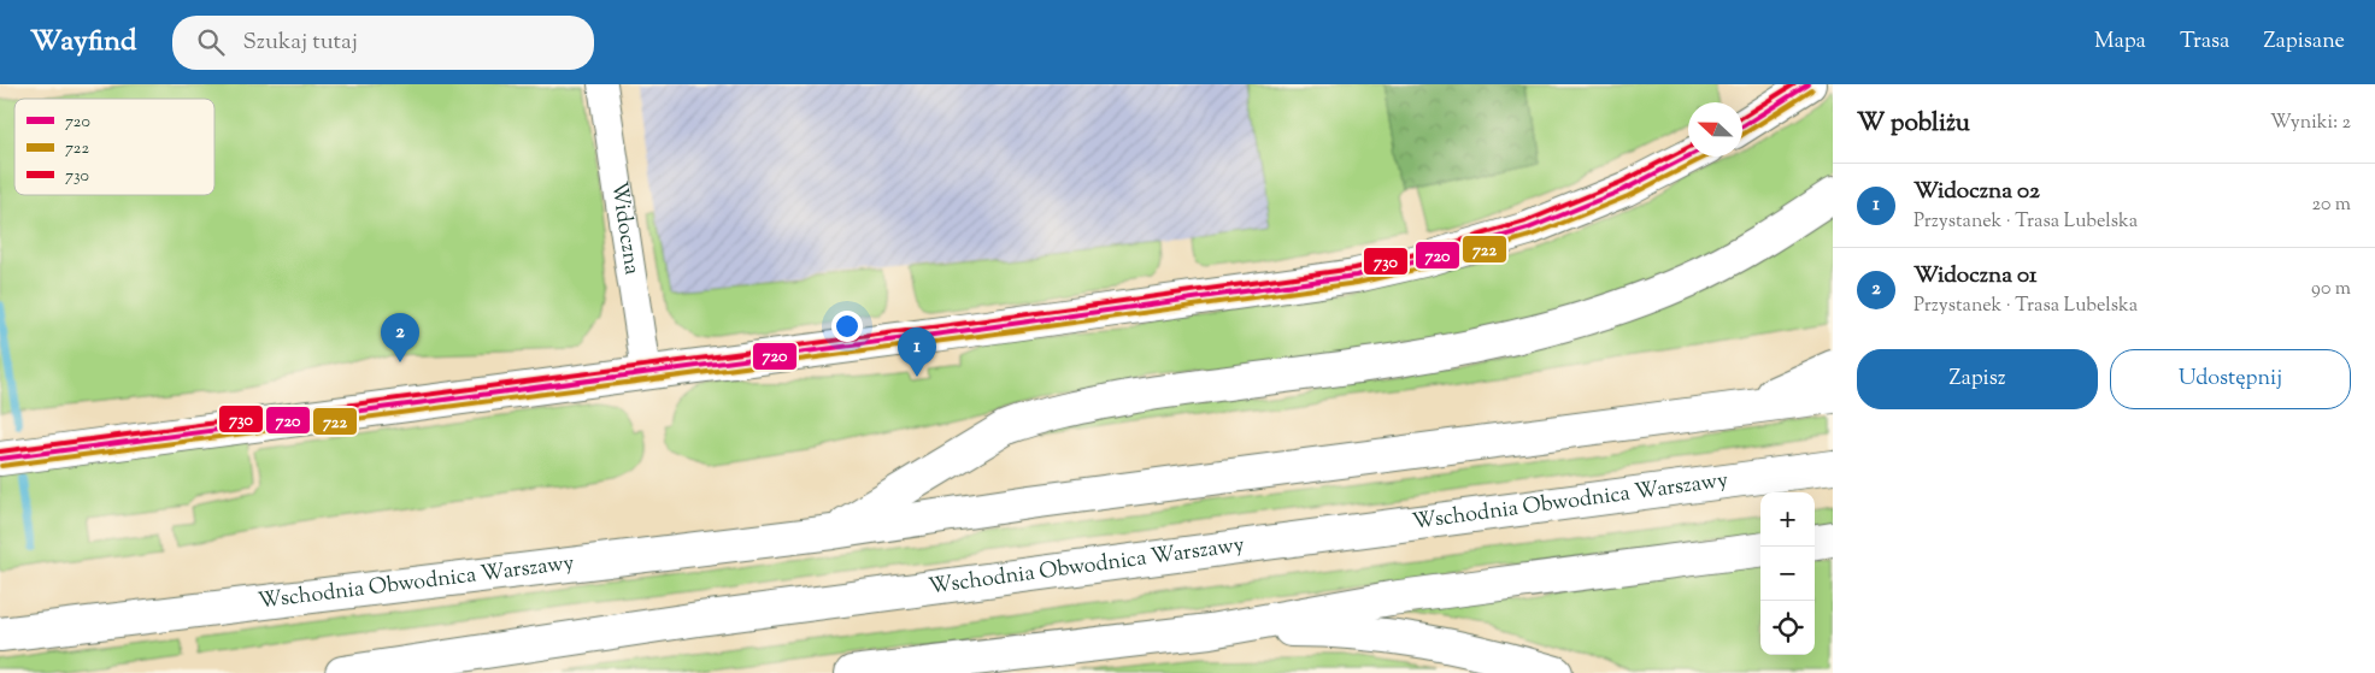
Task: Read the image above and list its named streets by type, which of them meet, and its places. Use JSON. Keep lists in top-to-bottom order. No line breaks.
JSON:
{"streets":{"main road":["Wschodnia Obwodnica Warszawy"],"street":["Widoczna"]},"lines":["transit line 720","transit line 730","transit line 722"],"legend":["720","722","730"],"north":"left","page":{"header":"Wayfind","search":"Szukaj tutaj","nav":["Mapa","Trasa","Zapisane"],"heading":["W pobliżu","Wyniki: 2"],"list":[{"mark":"1","name":"Widoczna 02","note":"Przystanek · Trasa Lubelska","value":"20 m"},{"mark":"2","name":"Widoczna 01","note":"Przystanek · Trasa Lubelska","value":"90 m"}],"pins":["2","1"],"buttons":["Zapisz","Udostępnij"],"map_buttons":["+","−"]}}
